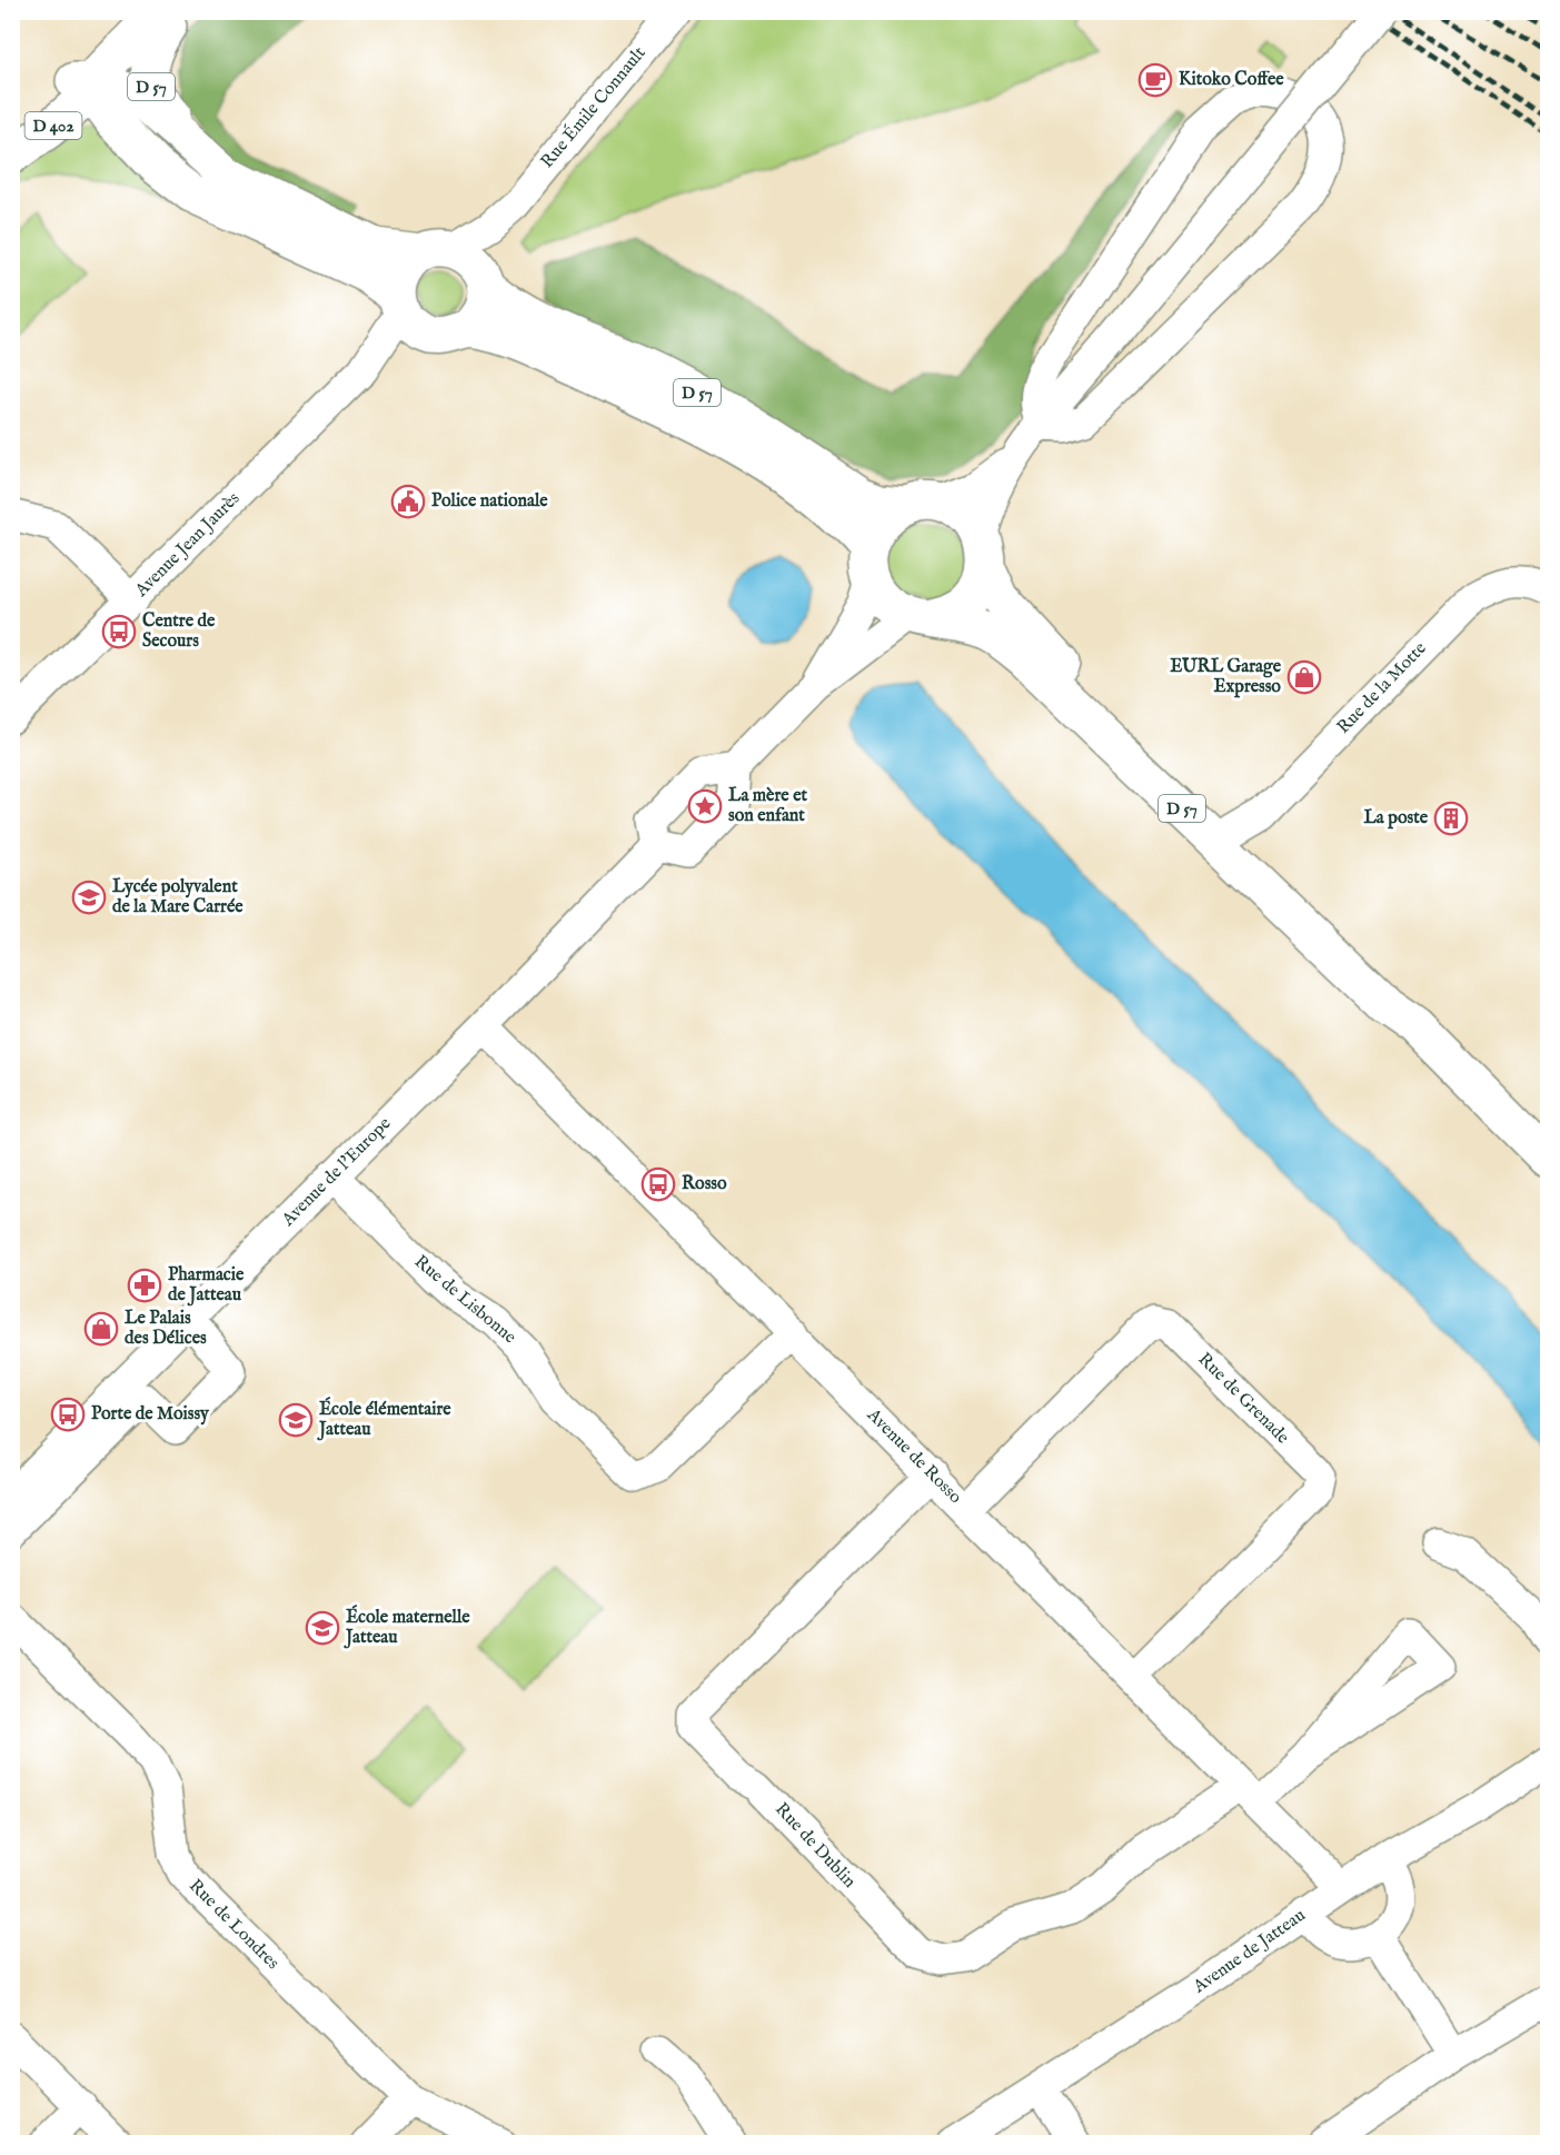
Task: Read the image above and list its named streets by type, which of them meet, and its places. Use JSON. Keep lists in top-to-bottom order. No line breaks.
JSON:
{"streets":{"main road":["D 57","D 402"],"street":["Rue Émile Connault","Avenue Jean Jaurès","Rue de la Motte","Avenue de l'Europe","Rue de Lisbonne","Rue de Grenade","Avenue de Rosso","Rue de Dublin","Rue de Londres","Avenue de Jatteau"]},"crossings":[["D 57","Rue Émile Connault"],["D 57","D 402"],["D 57","Avenue Jean Jaurès"],["D 57","Rue de la Motte"],["Rue Émile Connault","Avenue Jean Jaurès"],["Avenue de l'Europe","Rue de Lisbonne"],["Avenue de l'Europe","Avenue de Rosso"],["Rue de Lisbonne","Avenue de Rosso"],["Rue de Grenade","Avenue de Rosso"],["Avenue de Rosso","Rue de Dublin"],["Avenue de Rosso","Avenue de Jatteau"]],"places":{"cafe":["Kitoko Coffee"],"public building":["Police nationale"],"bus stop":["Centre de Secours","Rosso","Porte de Moissy"],"shop":["EURL Garage Expresso","Le Palais des Délices"],"place":["La mère et son enfant"],"building":["La poste"],"school or university":["Lycée polyvalent de la Mare Carrée","École élémentaire Jatteau","École maternelle Jatteau"],"pharmacy":["Pharmacie de Jatteau"]}}
